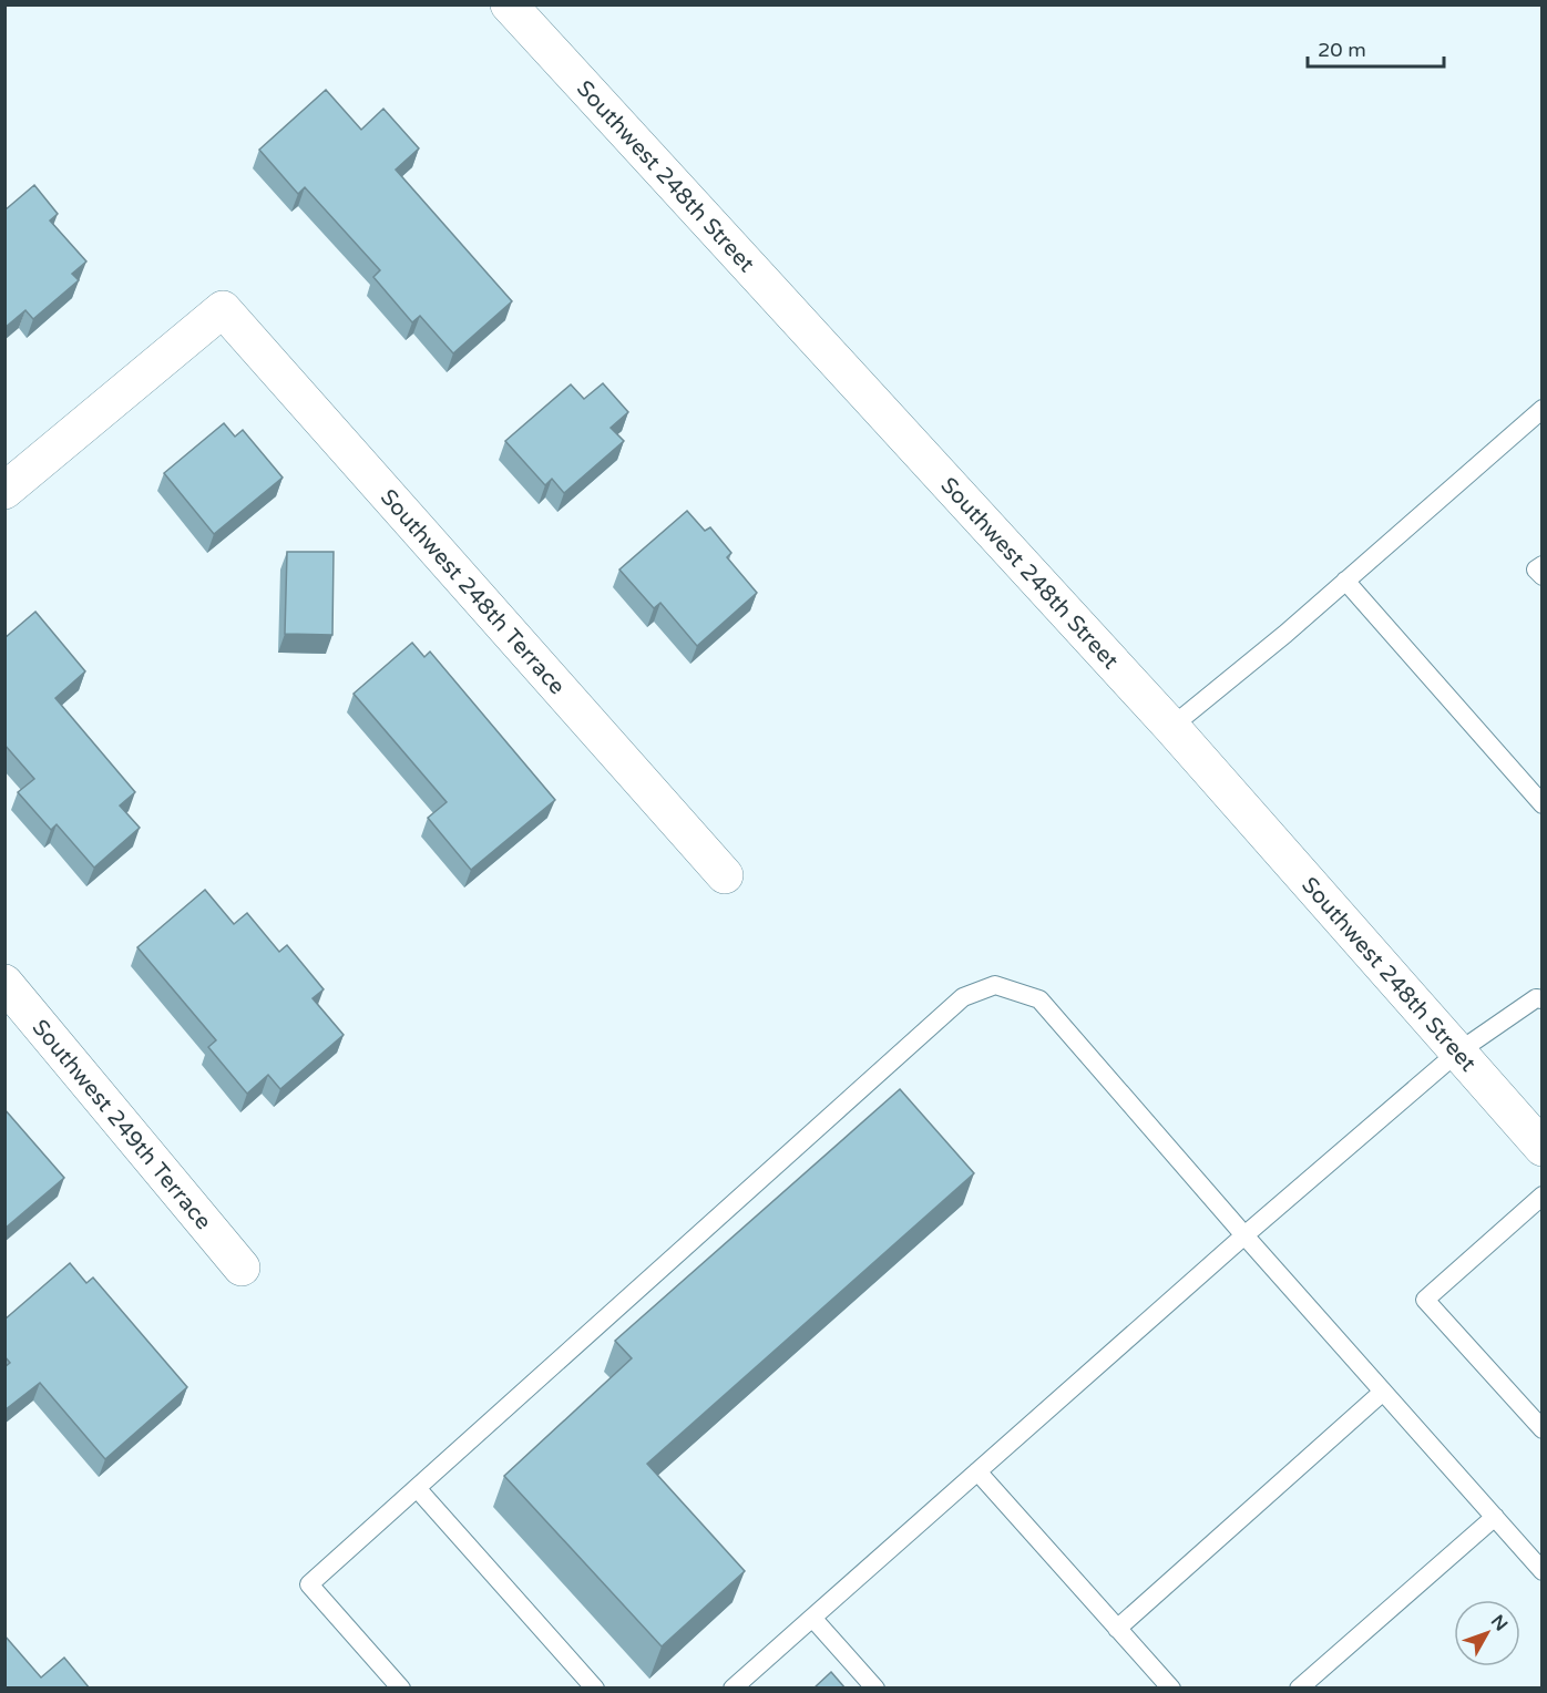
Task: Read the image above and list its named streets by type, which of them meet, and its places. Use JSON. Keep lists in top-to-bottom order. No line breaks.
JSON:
{"streets":{"street":["Southwest 248th Street","Southwest 248th Terrace","Southwest 249th Terrace"]},"scale_bar":"20 m","north":"top right"}
